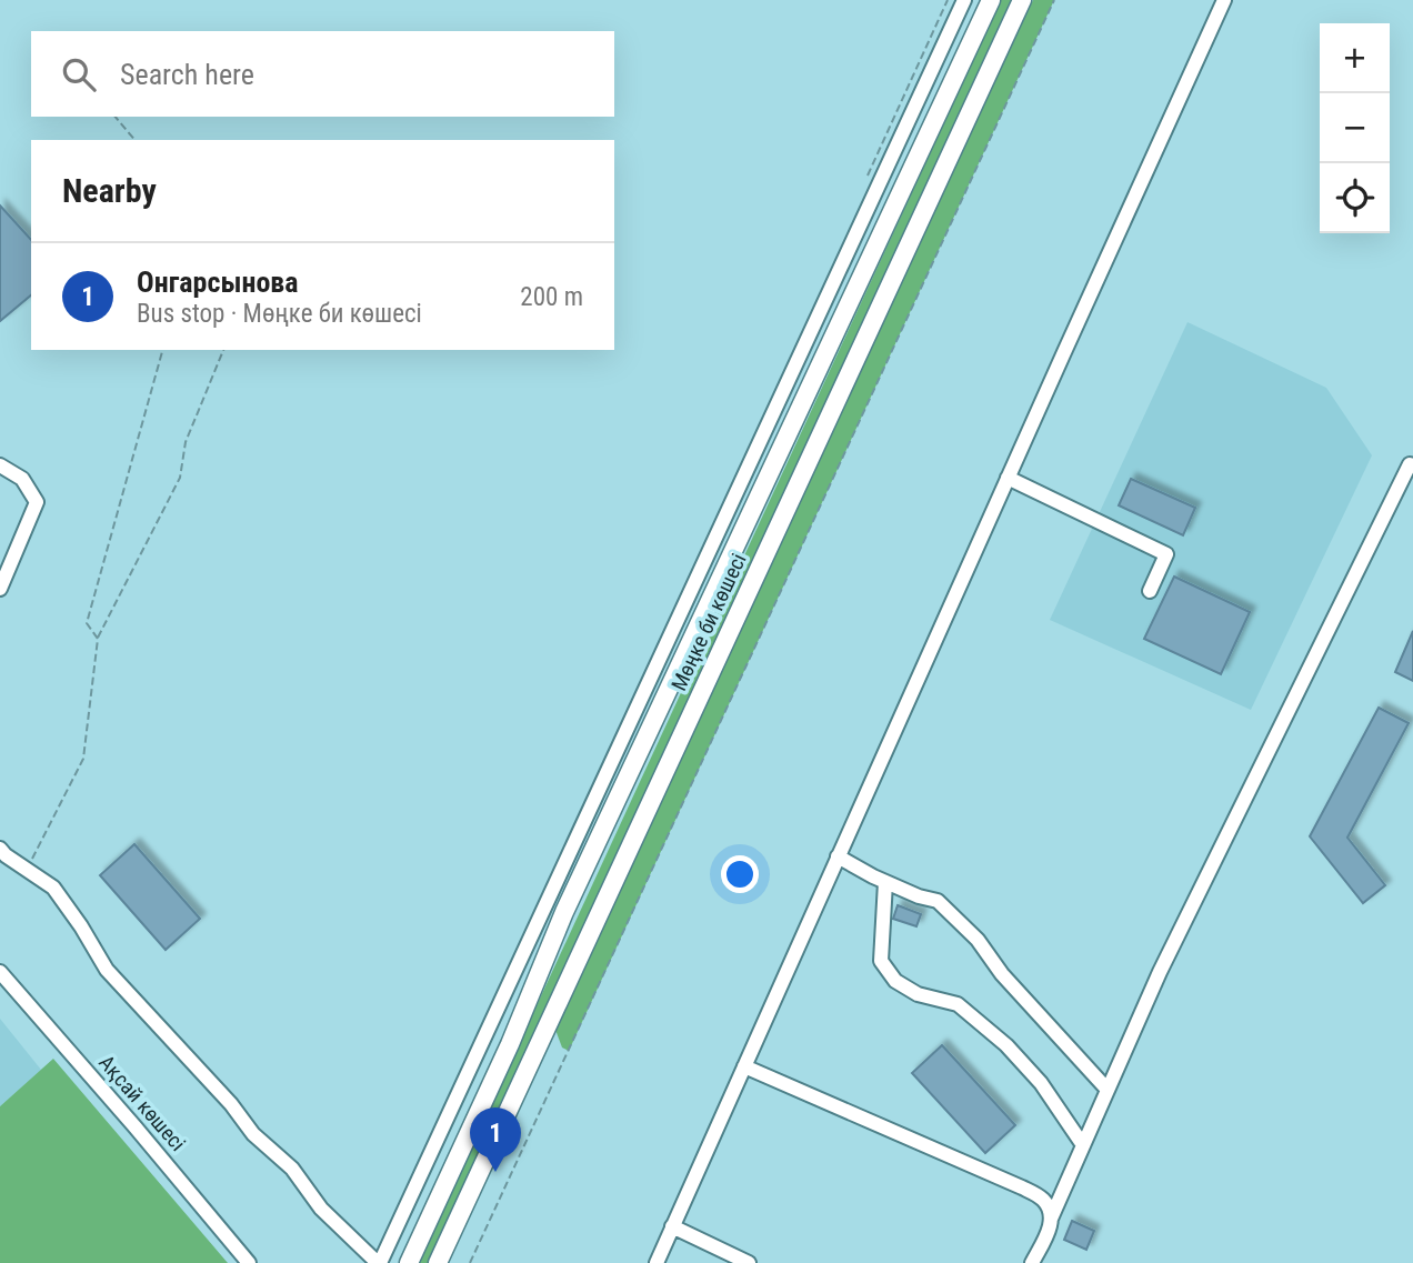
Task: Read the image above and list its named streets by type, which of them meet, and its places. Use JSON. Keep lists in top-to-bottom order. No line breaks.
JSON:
{"streets":{"main road":["Мөңке би көшесі"],"street":["Ақсай көшесі"]},"page":{"map_buttons":["+","−"],"search":"Search here","heading":"Nearby","list":[{"mark":"1","name":"Онгарсынова","note":"Bus stop · Мөңке би көшесі","value":"200 m"}],"pins":"1"}}
